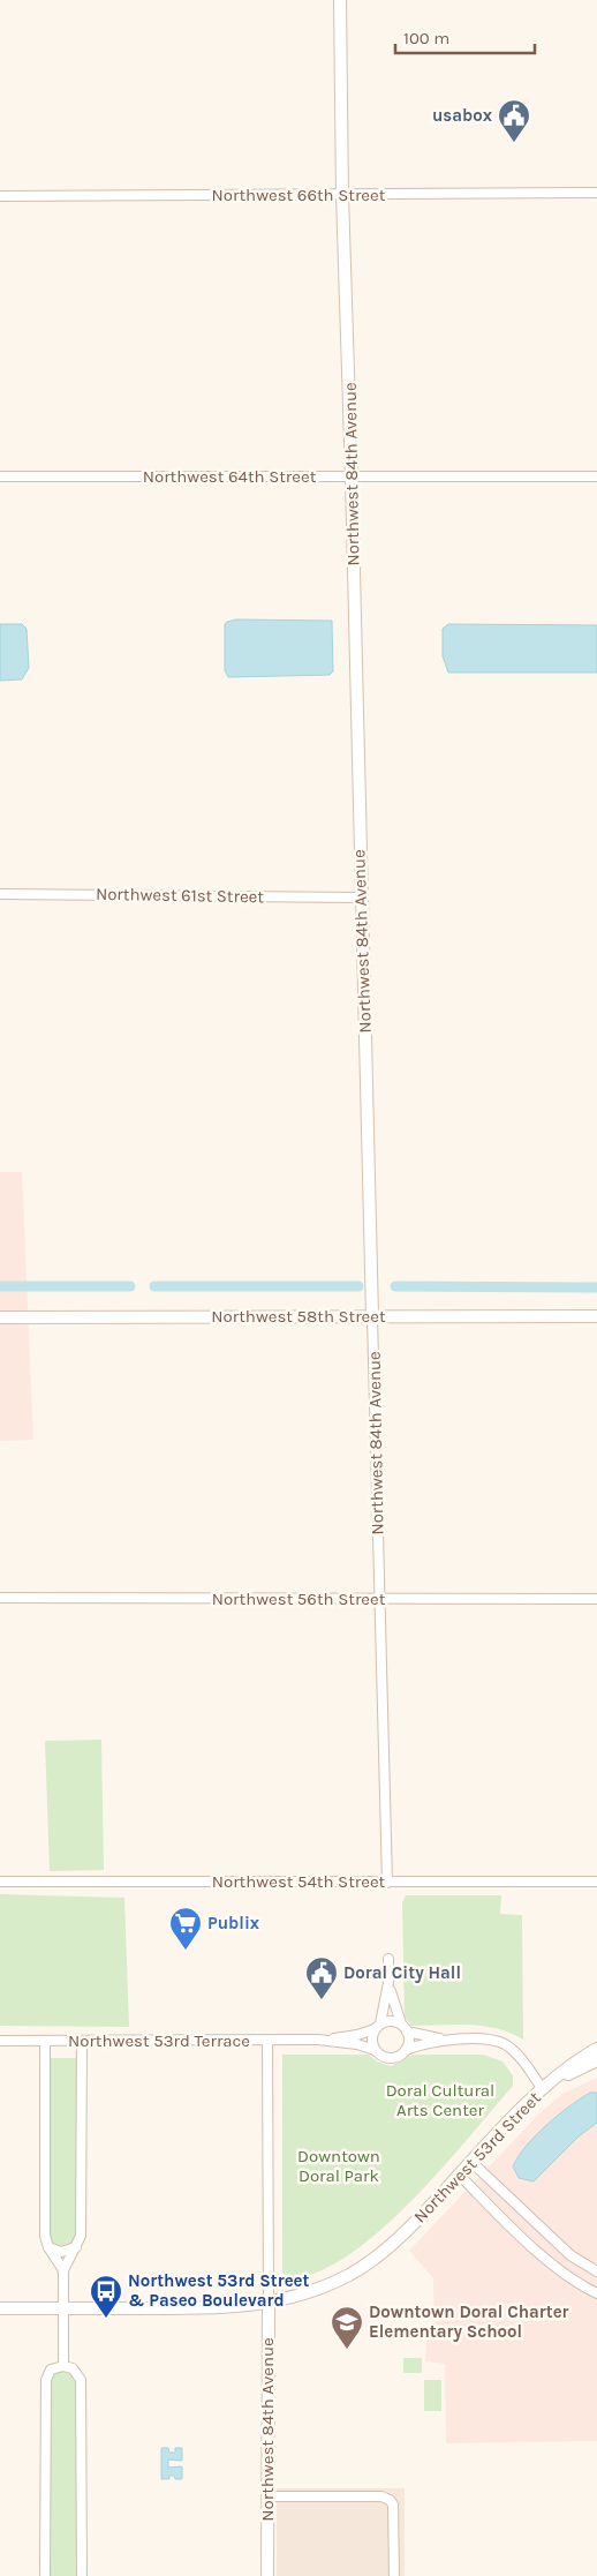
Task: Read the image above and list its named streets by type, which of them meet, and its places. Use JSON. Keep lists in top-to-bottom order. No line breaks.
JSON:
{"streets":{"street":["Northwest 66th Street","Northwest 84th Avenue","Northwest 64th Street","Northwest 61st Street","Northwest 58th Street","Northwest 56th Street","Northwest 54th Street","Northwest 53rd Terrace","Northwest 53rd Street"]},"crossings":[["Northwest 66th Street","Northwest 84th Avenue"],["Northwest 84th Avenue","Northwest 64th Street"],["Northwest 84th Avenue","Northwest 61st Street"],["Northwest 84th Avenue","Northwest 58th Street"],["Northwest 84th Avenue","Northwest 56th Street"],["Northwest 84th Avenue","Northwest 54th Street"],["Northwest 84th Avenue","Northwest 53rd Terrace"],["Northwest 84th Avenue","Northwest 53rd Street"]],"parks":["Doral Cultural Arts Center","Downtown Doral Park"],"places":{"public building":["usabox","Doral City Hall"],"supermarket":["Publix"],"bus stop":["Northwest 53rd Street & Paseo Boulevard"],"school or university":["Downtown Doral Charter Elementary School"]},"scale_bar":"100 m"}
